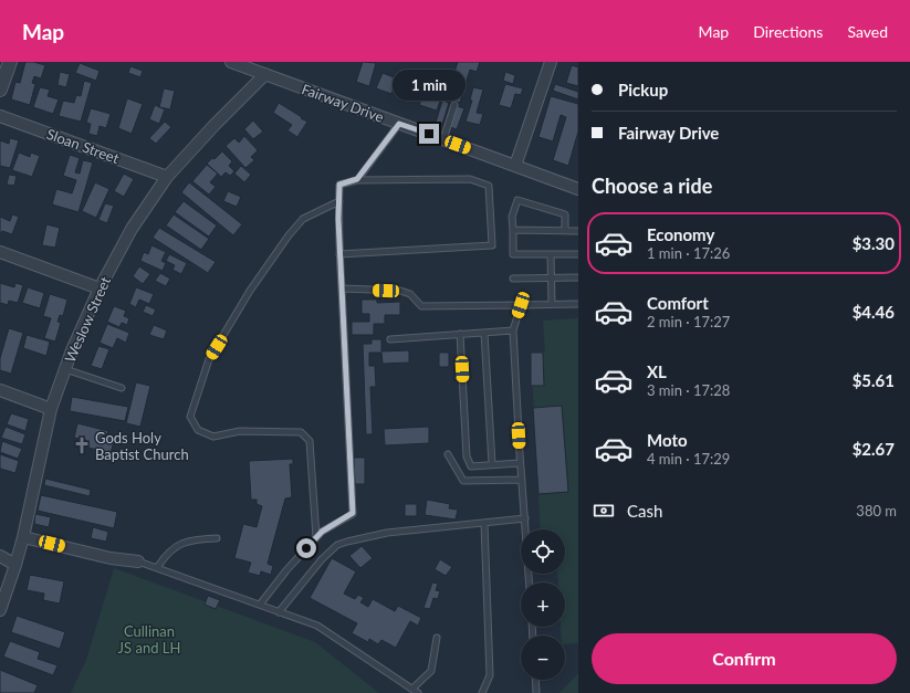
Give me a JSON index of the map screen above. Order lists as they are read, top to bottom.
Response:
{
  "streets": {
    "street": ["Fairway Drive", "Sloan Street", "Weslow Street"]
  },
  "crossings": [
    ["Fairway Drive", "Weslow Street"],
    ["Sloan Street", "Weslow Street"]
  ],
  "parks": ["Cullinan JS and LH"],
  "places": {
    "church": ["Gods Holy Baptist Church"]
  },
  "page": {
    "header": "Map",
    "nav": ["Map", "Directions", "Saved"],
    "banner": ["Pickup", "Fairway Drive"],
    "bubble": "1 min",
    "heading": "Choose a ride",
    "list": [
      {
        "name": "Economy",
        "note": "1 min · 17:26",
        "value": "$3.30"
      },
      {
        "name": "Comfort",
        "note": "2 min · 17:27",
        "value": "$4.46"
      },
      {
        "name": "XL",
        "note": "3 min · 17:28",
        "value": "$5.61"
      },
      {
        "name": "Moto",
        "note": "4 min · 17:29",
        "value": "$2.67"
      }
    ],
    "pay": ["Cash", "380 m"],
    "map_buttons": ["+", "−"],
    "buttons": "Confirm"
  }
}
